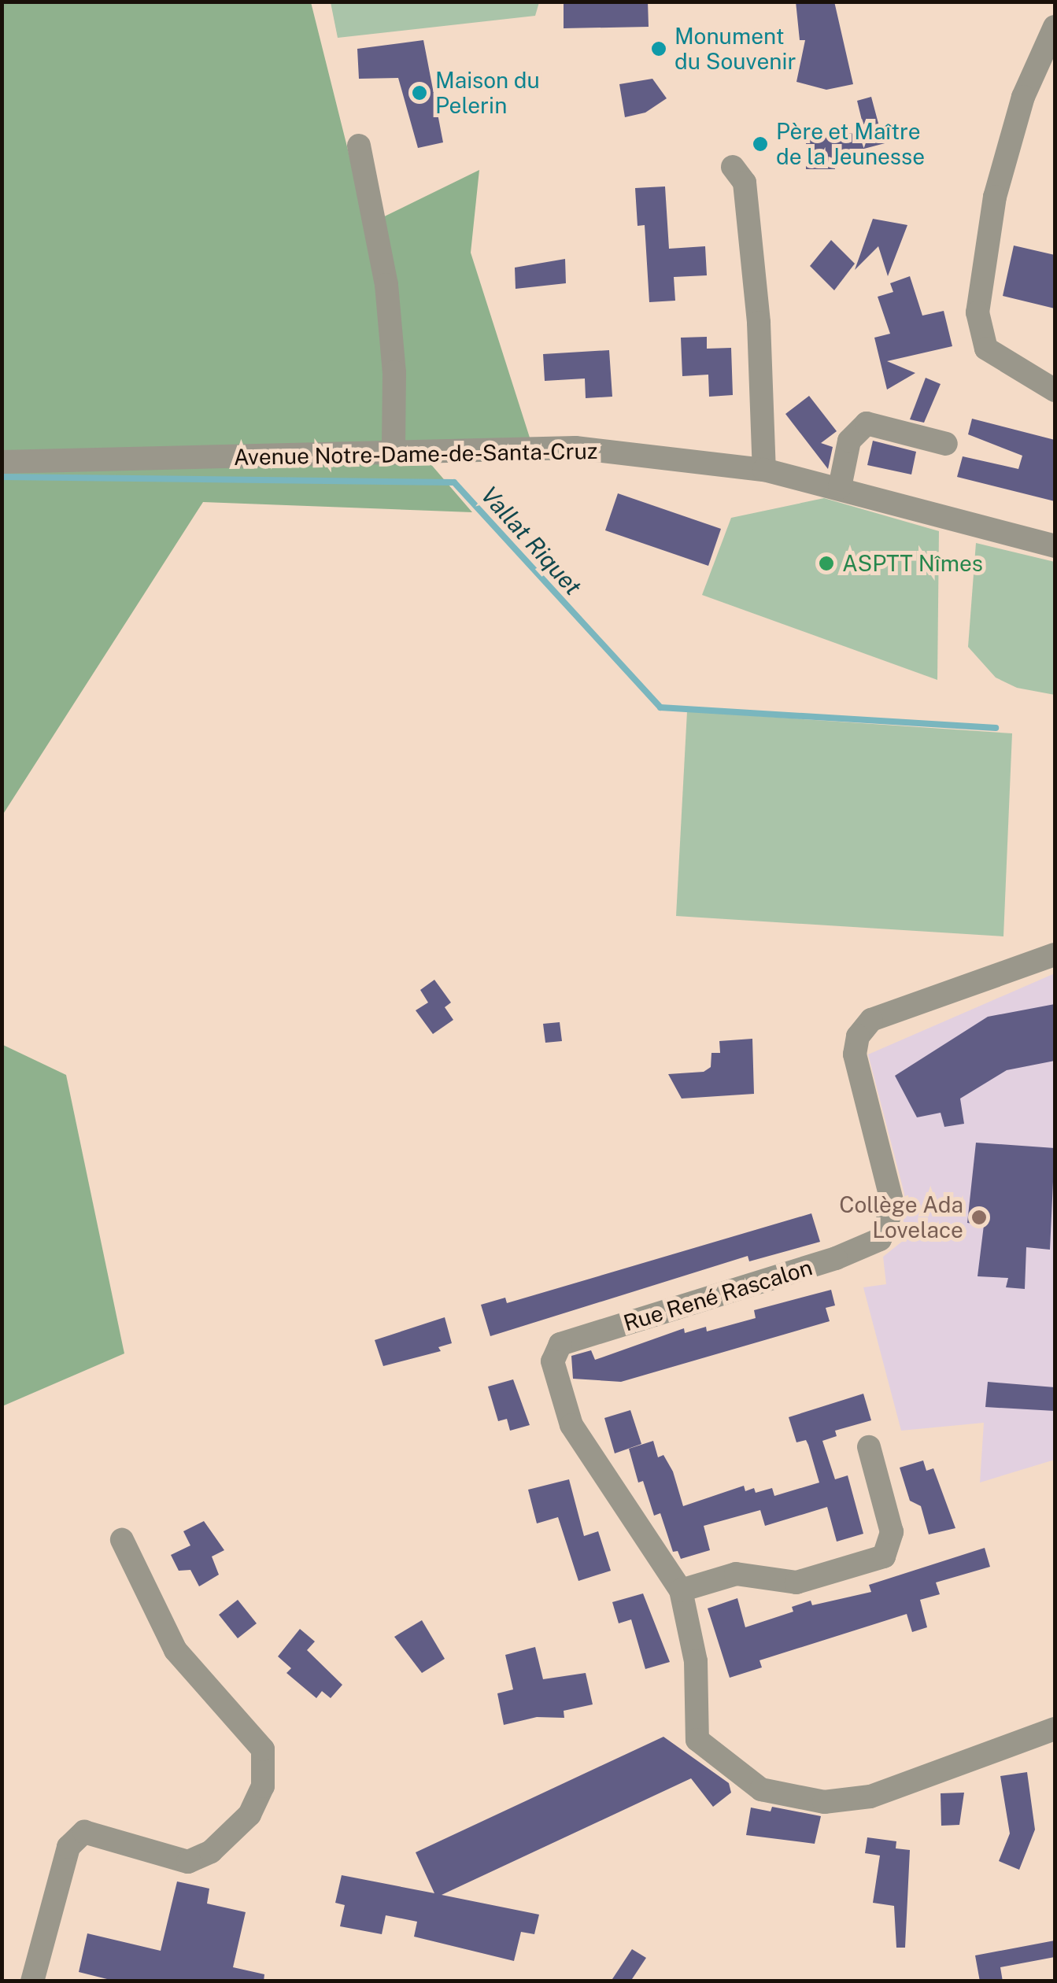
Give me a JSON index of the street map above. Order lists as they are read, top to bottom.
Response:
{
  "streets": {
    "street": ["Avenue Notre-Dame-de-Santa-Cruz", "Rue René Rascalon"]
  },
  "water": ["Vallat Riquet"],
  "places": [
    "Monument du Souvenir",
    "Maison du Pelerin",
    "Père et Maître de la Jeunesse",
    "ASPTT Nîmes",
    "Collège Ada Lovelace"
  ]
}
